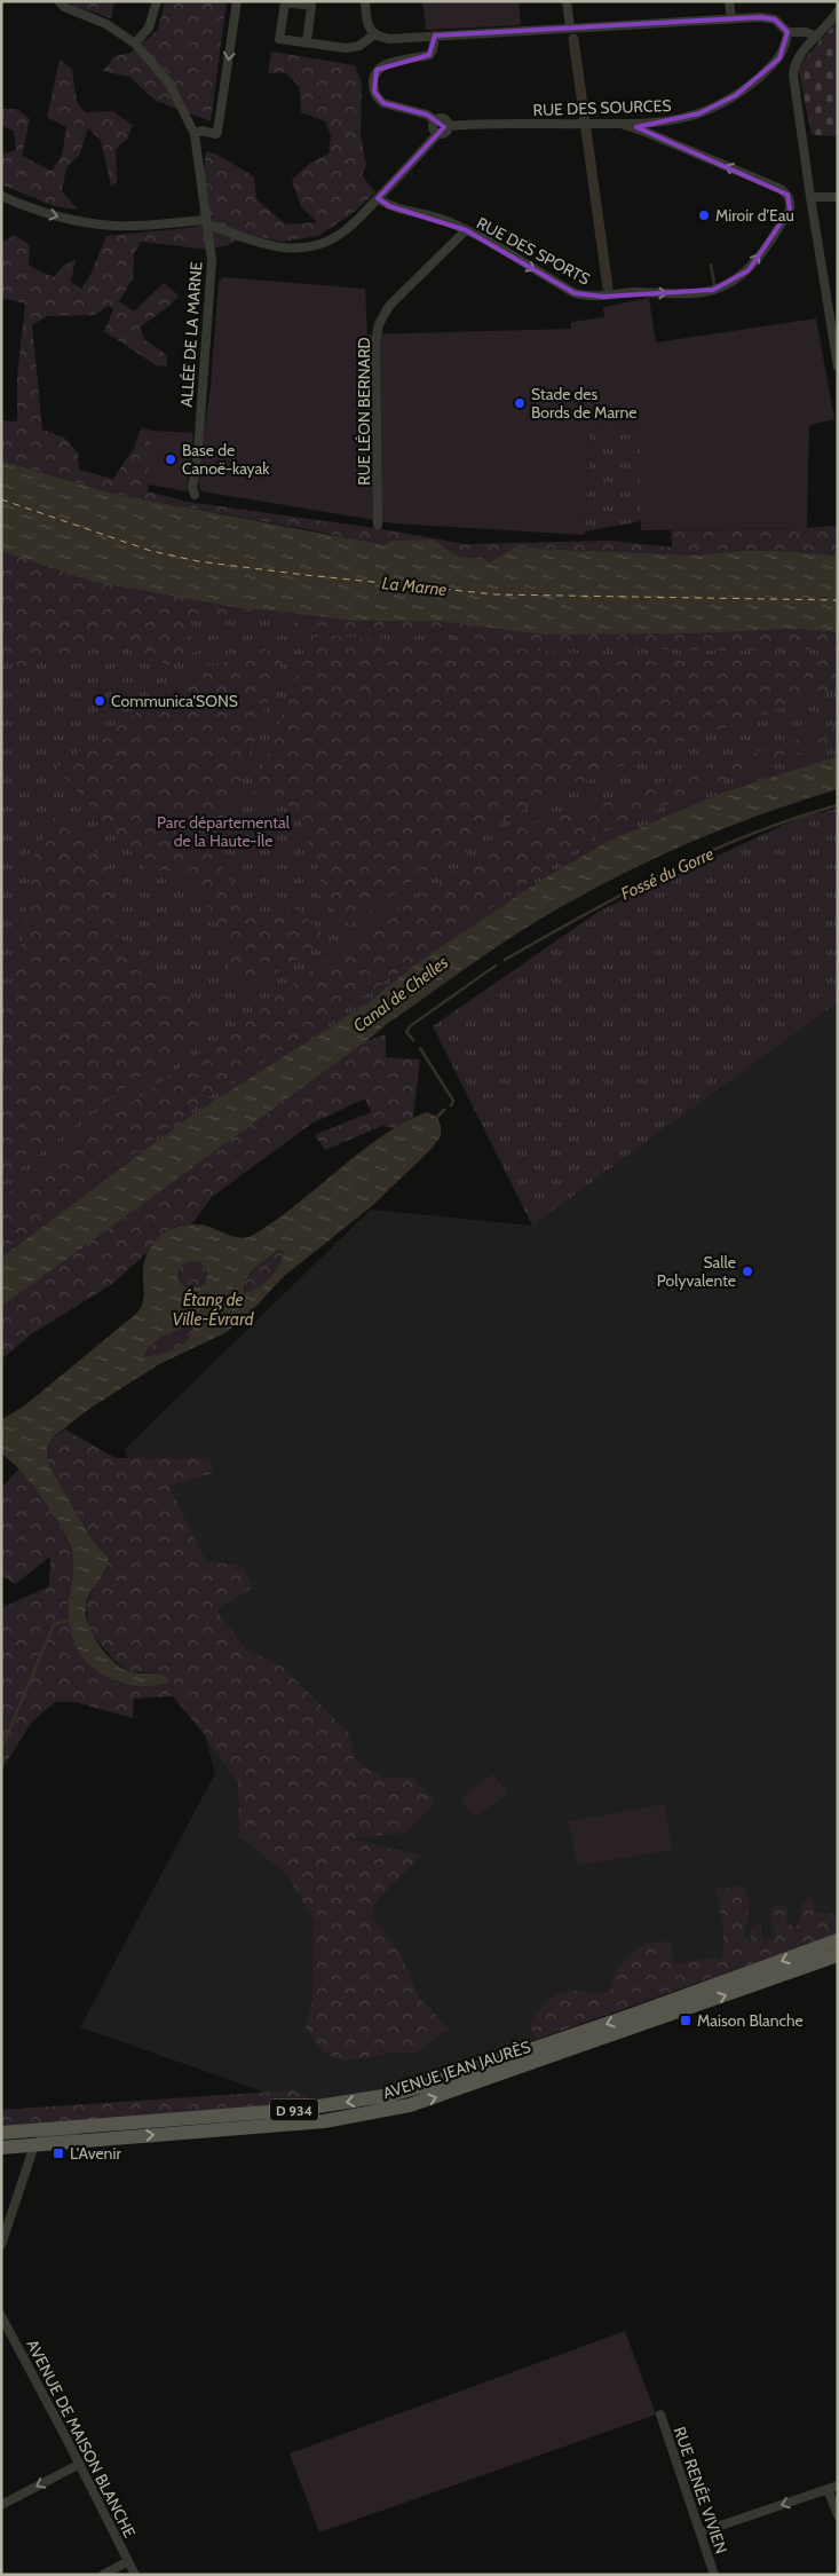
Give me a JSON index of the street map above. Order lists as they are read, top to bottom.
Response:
{
  "streets": {
    "main road": ["AVENUE JEAN JAURÈS", "D 934"],
    "street": [
      "RUE DES SOURCES",
      "RUE DES SPORTS",
      "ALLÉE DE LA MARNE",
      "RUE LÉON BERNARD",
      "AVENUE DE MAISON BLANCHE",
      "RUE RENÉE VIVIEN"
    ]
  },
  "crossings": [
    ["RUE DES SPORTS", "RUE LÉON BERNARD"]
  ],
  "water": [
    "La Marne",
    "Fossé du Gorre",
    "Canal de Chelles",
    "Étang de Ville-Évrard"
  ],
  "parks": ["Parc départemental de la Haute-Île"],
  "places": {
    "other": [
      "Miroir d’Eau",
      "Stade des Bords de Marne",
      "Base de Canoë-kayak",
      "Communica'SONS",
      "Salle Polyvalente"
    ],
    "transit": ["Maison Blanche", "L'Avenir"]
  }
}
